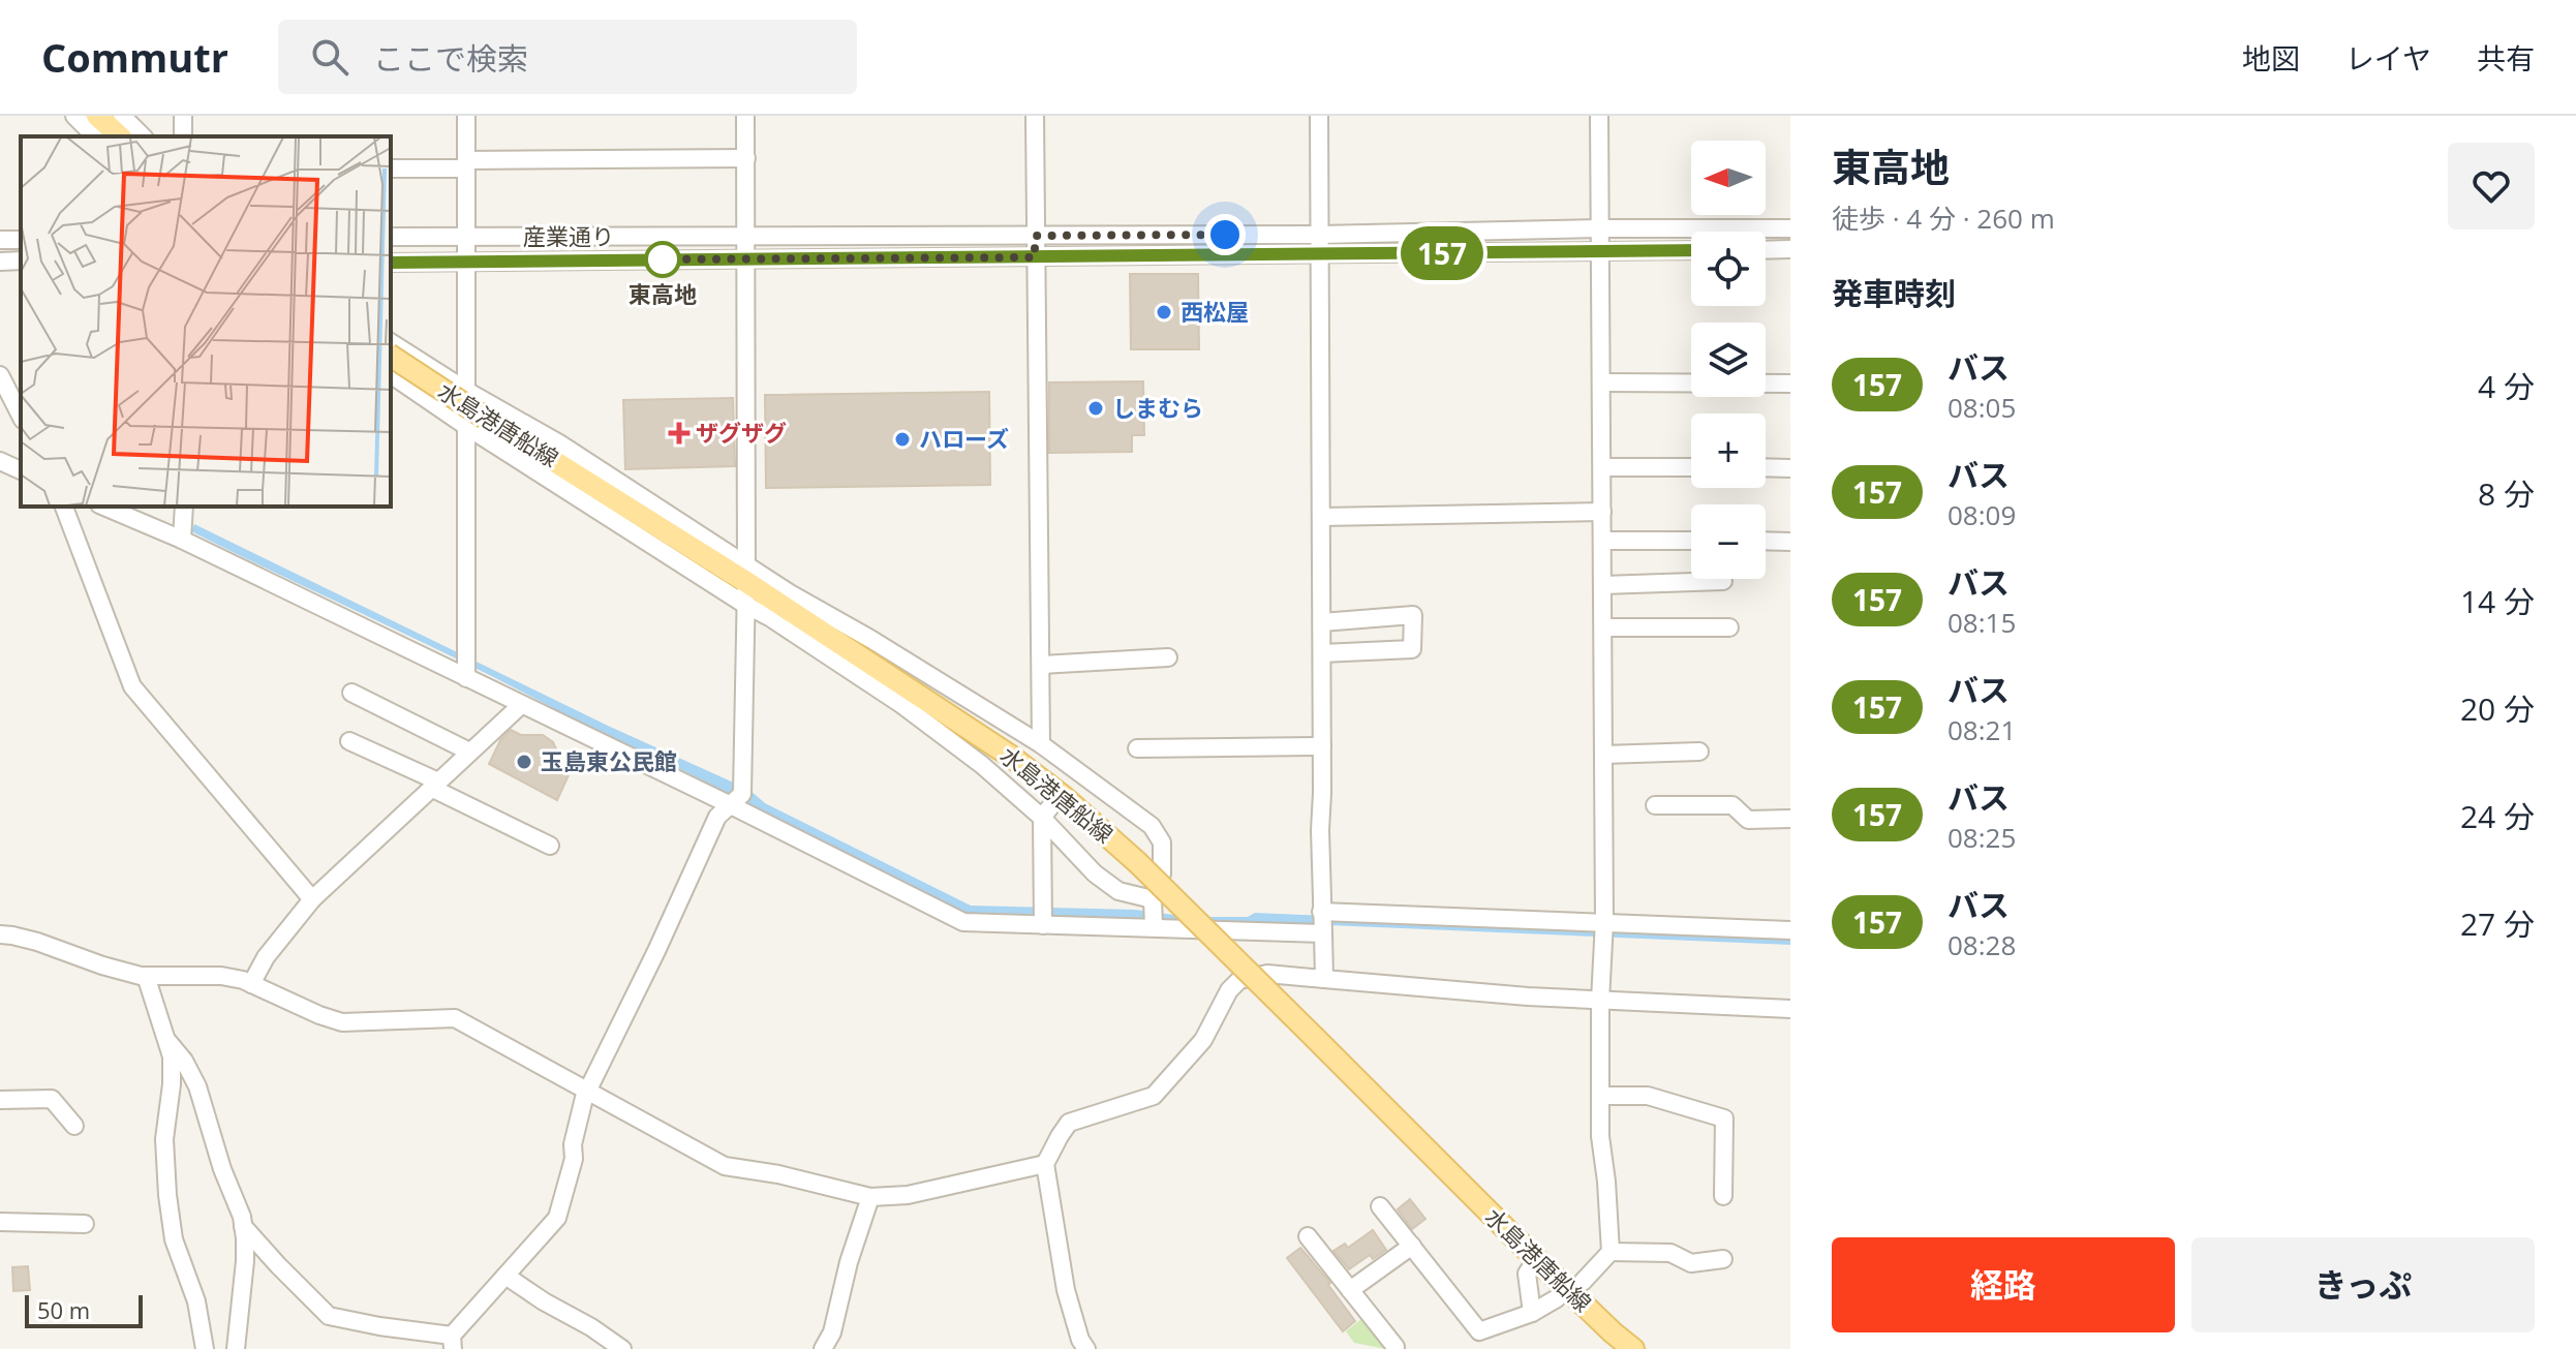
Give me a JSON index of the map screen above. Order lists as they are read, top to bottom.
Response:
{
  "streets": {
    "main road": ["水島港唐船線"],
    "street": ["産業通り"]
  },
  "places": {
    "other": [
      "東高地",
      "西松屋",
      "しまむら",
      "ハローズ",
      "玉島東公民館"
    ],
    "health": ["ザグザグ"]
  },
  "lines": ["bus line 157"],
  "scale_bar": "50 m",
  "north": "left",
  "page": {
    "header": "Commutr",
    "search": "ここで検索",
    "nav": ["地図", "レイヤ", "共有"],
    "on_map": "157",
    "heading": [
      ["東高地", "徒歩 · 4 分 · 260 m"],
      "発車時刻"
    ],
    "map_buttons": ["+", "−"],
    "list": [
      {
        "mark": "157",
        "name": "バス",
        "note": "08:05",
        "value": "4 分"
      },
      {
        "mark": "157",
        "name": "バス",
        "note": "08:09",
        "value": "8 分"
      },
      {
        "mark": "157",
        "name": "バス",
        "note": "08:15",
        "value": "14 分"
      },
      {
        "mark": "157",
        "name": "バス",
        "note": "08:21",
        "value": "20 分"
      },
      {
        "mark": "157",
        "name": "バス",
        "note": "08:25",
        "value": "24 分"
      },
      {
        "mark": "157",
        "name": "バス",
        "note": "08:28",
        "value": "27 分"
      }
    ],
    "buttons": ["経路", "きっぷ"],
    "scale": "50 m"
  }
}
